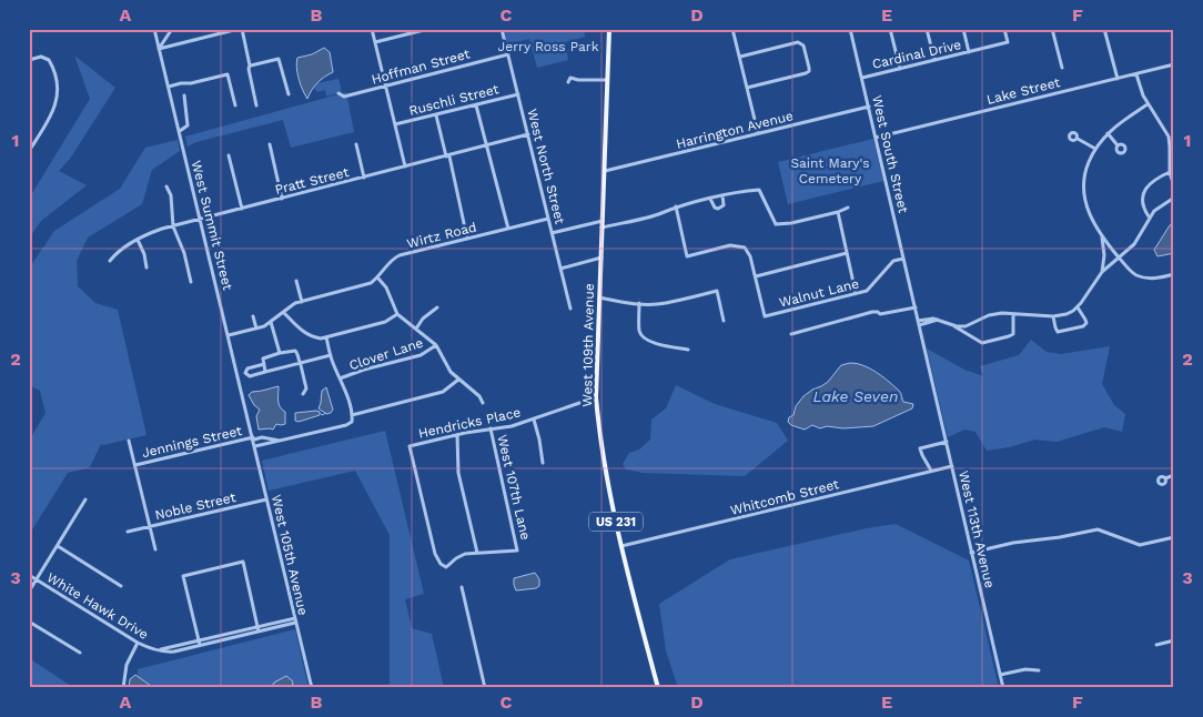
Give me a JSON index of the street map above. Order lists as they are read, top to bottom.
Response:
{
  "streets": {
    "main road": ["West 109th Avenue", "US 231"],
    "street": [
      "Cardinal Drive",
      "Hoffman Street",
      "Lake Street",
      "Ruschli Street",
      "Harrington Avenue",
      "West South Street",
      "West North Street",
      "Pratt Street",
      "West Summit Street",
      "Wirtz Road",
      "Walnut Lane",
      "Clover Lane",
      "Hendricks Place",
      "Jennings Street",
      "West 107th Lane",
      "Whitcomb Street",
      "Noble Street",
      "West 113th Avenue",
      "West 105th Avenue",
      "White Hawk Drive"
    ]
  },
  "crossings": [
    ["Cardinal Drive", "West South Street"],
    ["Hoffman Street", "West North Street"],
    ["Lake Street", "West South Street"],
    ["Ruschli Street", "West North Street"],
    ["Harrington Avenue", "West South Street"],
    ["Harrington Avenue", "West 109th Avenue"],
    ["West South Street", "Walnut Lane"],
    ["West South Street", "West 113th Avenue"],
    ["West North Street", "Pratt Street"],
    ["West North Street", "Wirtz Road"],
    ["Pratt Street", "West Summit Street"],
    ["West Summit Street", "Wirtz Road"],
    ["West Summit Street", "West 105th Avenue"],
    ["West 109th Avenue", "Hendricks Place"],
    ["West 109th Avenue", "Whitcomb Street"],
    ["Hendricks Place", "West 107th Lane"],
    ["Jennings Street", "West 105th Avenue"],
    ["Whitcomb Street", "West 113th Avenue"],
    ["Noble Street", "West 105th Avenue"],
    ["West 105th Avenue", "White Hawk Drive"]
  ],
  "water": ["Lake Seven"],
  "parks": ["Jerry Ross Park", "Saint Mary's Cemetery"],
  "grid": {
    "columns": [
      "A",
      "B",
      "C",
      "D",
      "E",
      "F"
    ],
    "rows": ["1", "2", "3"]
  }
}
